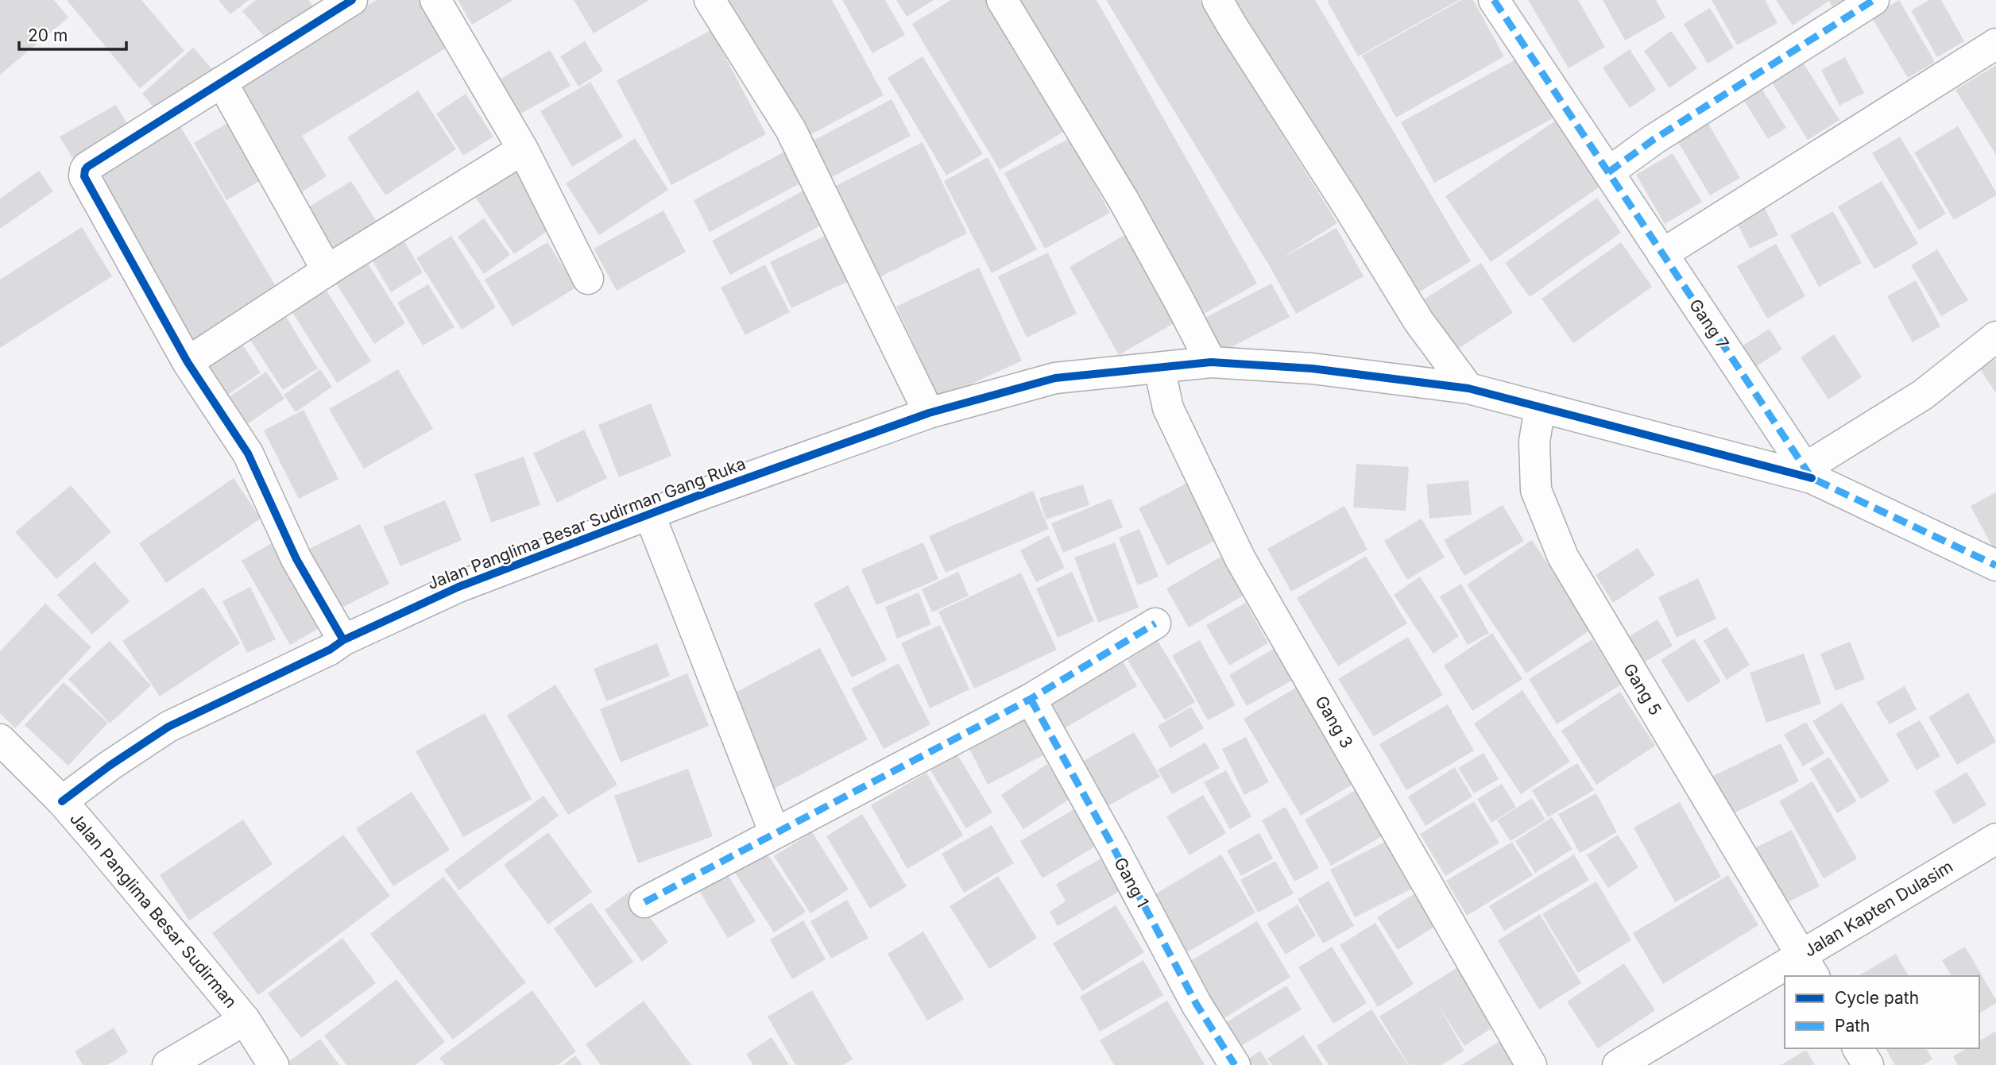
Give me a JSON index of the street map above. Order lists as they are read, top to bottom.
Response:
{
  "streets": {
    "street": [
      "Gang 7",
      "Jalan Panglima Besar Sudirman Gang Ruka",
      "Gang 5",
      "Gang 3",
      "Gang 1",
      "Jalan Kapten Dulasim",
      "Jalan Panglima Besar Sudirman"
    ]
  },
  "crossings": [
    ["Gang 7", "Jalan Panglima Besar Sudirman Gang Ruka"],
    ["Jalan Panglima Besar Sudirman Gang Ruka", "Gang 5"],
    ["Jalan Panglima Besar Sudirman Gang Ruka", "Gang 3"],
    ["Jalan Panglima Besar Sudirman Gang Ruka", "Jalan Panglima Besar Sudirman"],
    ["Gang 5", "Jalan Kapten Dulasim"]
  ],
  "legend": ["Cycle path", "Path"],
  "scale_bar": "20 m"
}
